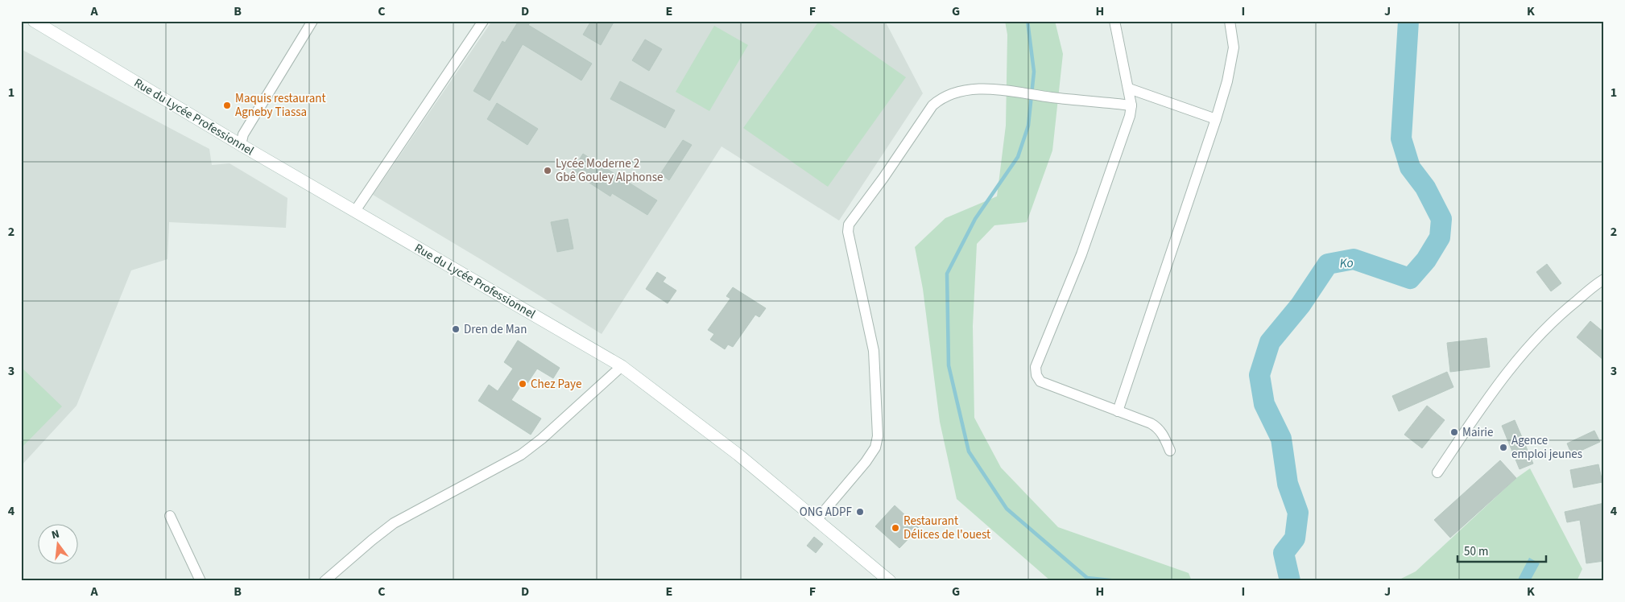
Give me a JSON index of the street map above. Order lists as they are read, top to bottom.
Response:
{
  "streets": {
    "main road": ["Rue du Lycée Professionnel"]
  },
  "water": ["Ko"],
  "places": [
    "Maquis restaurant Agneby Tiassa",
    "Lycée Moderne 2 Gbê Gouley Alphonse",
    "Dren de Man",
    "Chez Paye",
    "Mairie",
    "Agence emploi jeunes",
    "ONG ADPF",
    "Restaurant Délices de l'ouest"
  ],
  "scale_bar": "50 m",
  "north": "top",
  "grid": {
    "columns": [
      "A",
      "B",
      "C",
      "D",
      "E",
      "F",
      "G",
      "H",
      "I",
      "J",
      "K"
    ],
    "rows": [
      "1",
      "2",
      "3",
      "4"
    ]
  }
}
